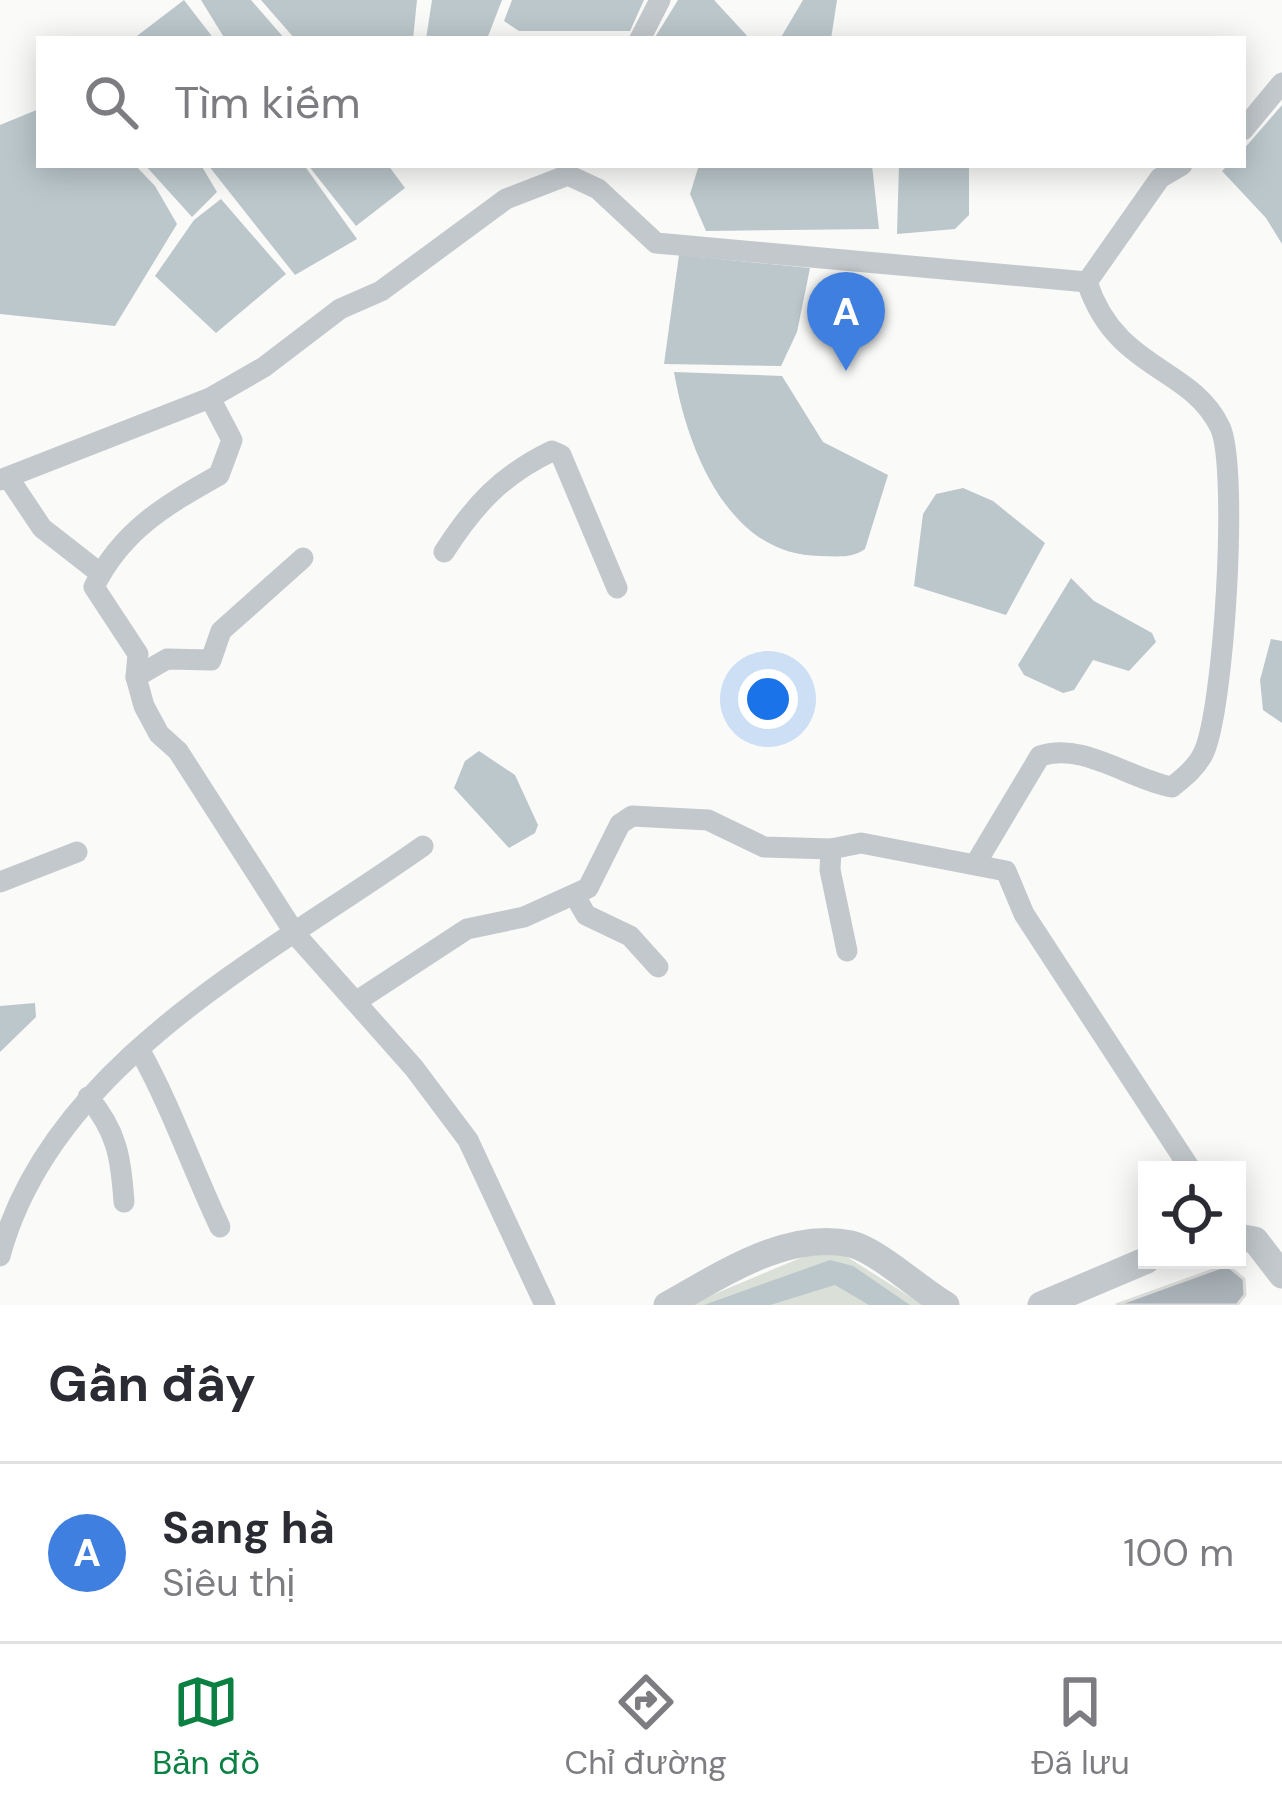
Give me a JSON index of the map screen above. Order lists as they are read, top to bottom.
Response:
{
  "page": {
    "search": "Tìm kiếm",
    "pins": "A",
    "heading": "Gần đây",
    "list": [
      {
        "mark": "A",
        "name": "Sang hà",
        "note": "Siêu thị",
        "value": "100 m"
      }
    ],
    "nav": ["Bản đồ", "Chỉ đường", "Đã lưu"]
  }
}
